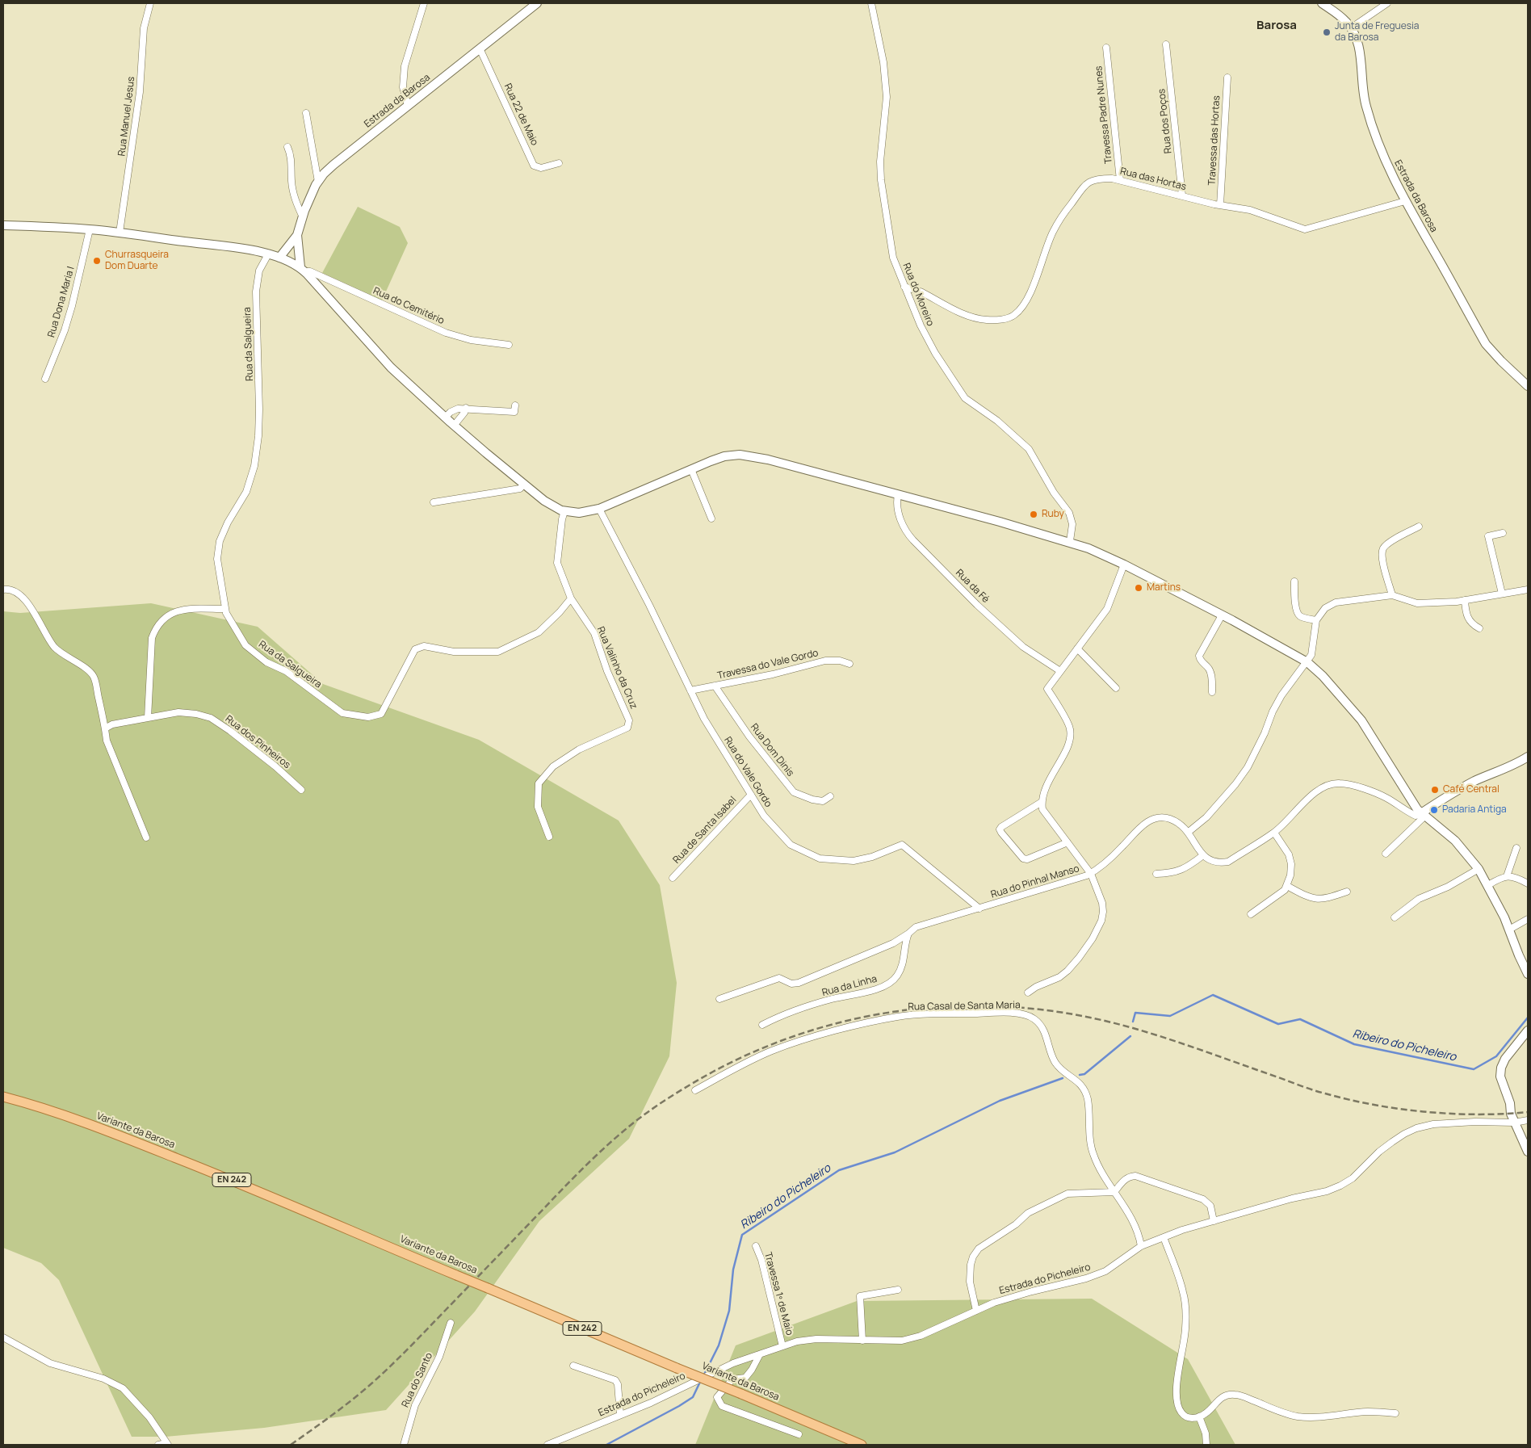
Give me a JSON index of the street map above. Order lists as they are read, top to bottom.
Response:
{
  "streets": {
    "main road": ["Estrada da Barosa", "Variante da Barosa", "EN 242"],
    "street": [
      "Rua 22 de Maio",
      "Travessa Padre Nunes",
      "Rua Manuel Jesus",
      "Rua dos Poços",
      "Travessa das Hortas",
      "Rua das Hortas",
      "Rua do Moreiro",
      "Rua Dona Maria I",
      "Rua do Cemitério",
      "Rua da Salgueira",
      "Rua da Fé",
      "Travessa do Vale Gordo",
      "Rua Valinho da Cruz",
      "Rua dos Pinheiros",
      "Rua Dom Dinis",
      "Rua do Vale Gordo",
      "Rua de Santa Isabel",
      "Rua do Pinhal Manso",
      "Rua da Linha",
      "Rua Casal de Santa Maria",
      "Estrada do Picheleiro",
      "Travessa 1º de Maio",
      "Rua do Santo"
    ]
  },
  "crossings": [
    ["Estrada da Barosa", "Rua 22 de Maio"],
    ["Estrada da Barosa", "Rua das Hortas"],
    ["Estrada da Barosa", "Rua do Cemitério"],
    ["Travessa Padre Nunes", "Rua das Hortas"],
    ["Rua dos Poços", "Rua das Hortas"],
    ["Travessa das Hortas", "Rua das Hortas"],
    ["Rua das Hortas", "Rua do Moreiro"],
    ["Rua da Salgueira", "Rua Valinho da Cruz"],
    ["Travessa do Vale Gordo", "Rua Dom Dinis"],
    ["Travessa do Vale Gordo", "Rua do Vale Gordo"],
    ["Rua do Vale Gordo", "Rua de Santa Isabel"],
    ["Rua do Vale Gordo", "Rua do Pinhal Manso"],
    ["Rua do Pinhal Manso", "Rua da Linha"],
    ["Rua Casal de Santa Maria", "Estrada do Picheleiro"],
    ["Estrada do Picheleiro", "Travessa 1º de Maio"]
  ],
  "districts": ["Barosa"],
  "water": ["Ribeiro do Picheleiro"],
  "places": [
    "Junta de Freguesia da Barosa",
    "Churrasqueira Dom Duarte",
    "Ruby",
    "Martins",
    "Café Central",
    "Padaria Antiga"
  ]
}
